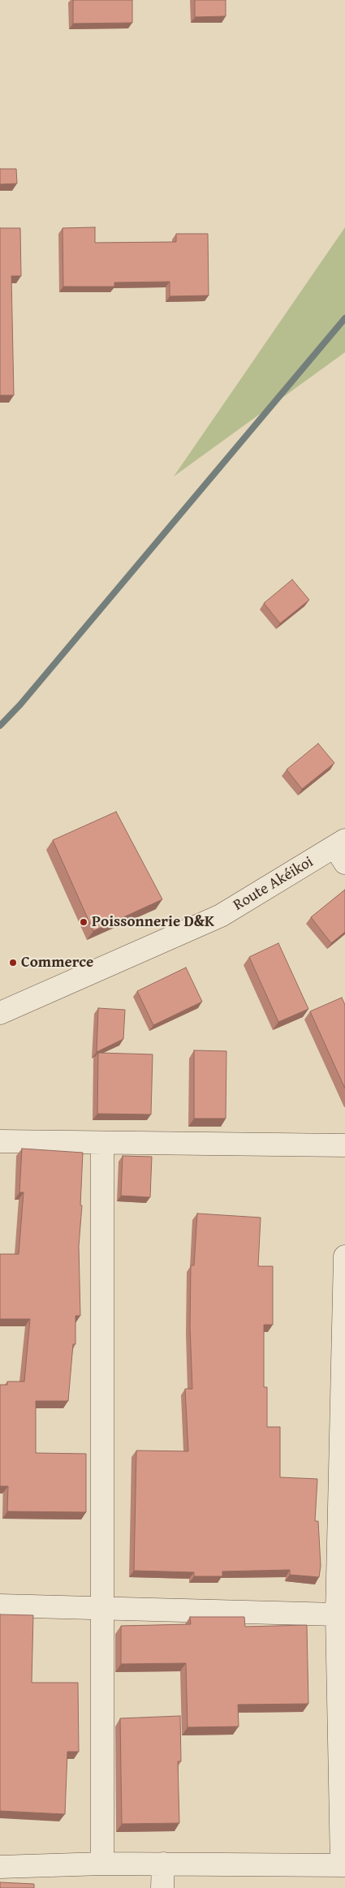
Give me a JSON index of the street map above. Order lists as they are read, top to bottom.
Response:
{
  "streets": {
    "street": ["Route Akéikoi"]
  },
  "places": ["Poissonnerie D&K", "Commerce"]
}
